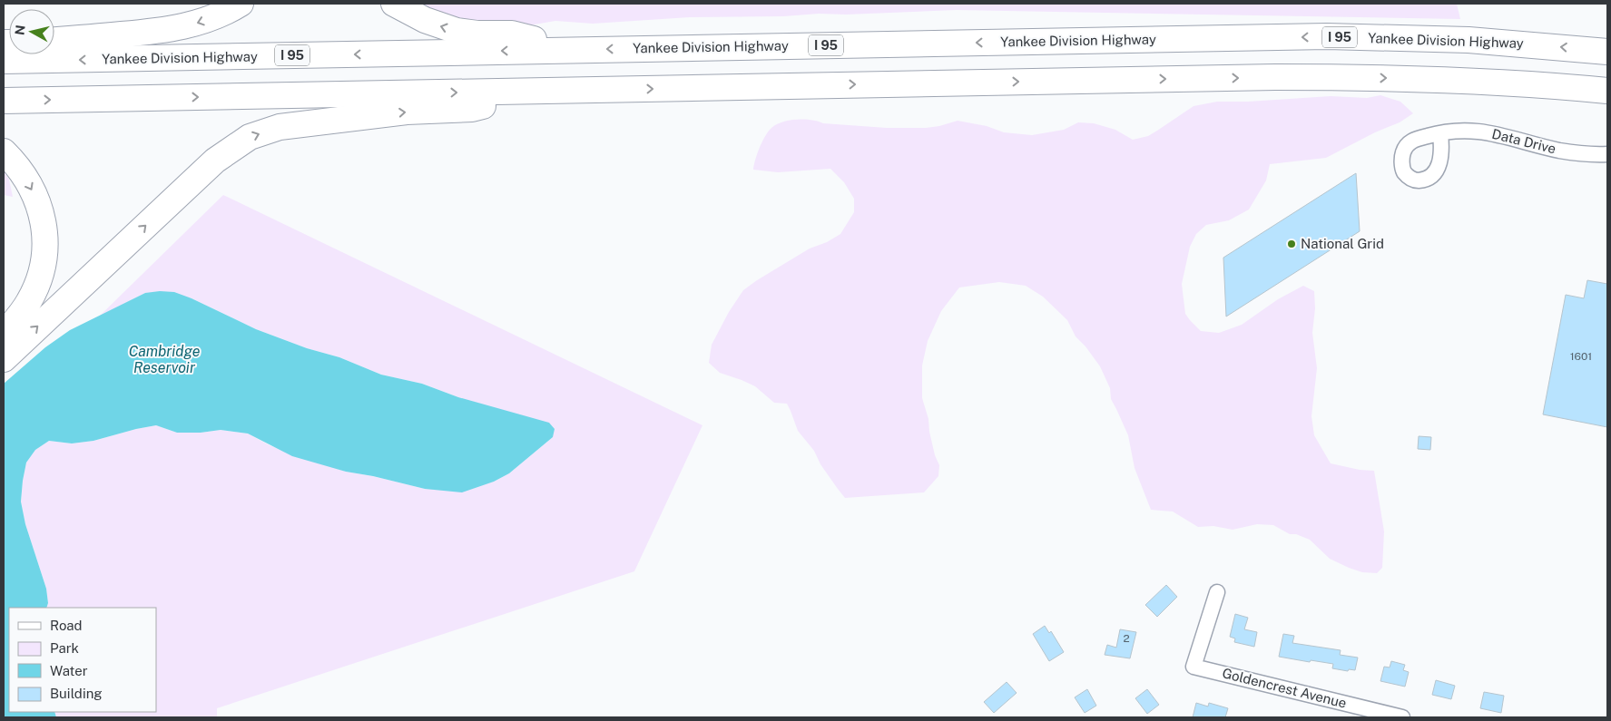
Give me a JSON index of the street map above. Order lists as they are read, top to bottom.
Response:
{
  "streets": {
    "highway": ["I 95", "Yankee Division Highway"],
    "street": ["Data Drive", "Goldencrest Avenue"]
  },
  "water": ["Cambridge Reservoir"],
  "places": ["National Grid"],
  "house_numbers": ["1601", "2"],
  "legend": [
    "Road",
    "Park",
    "Water",
    "Building"
  ],
  "north": "left"
}
